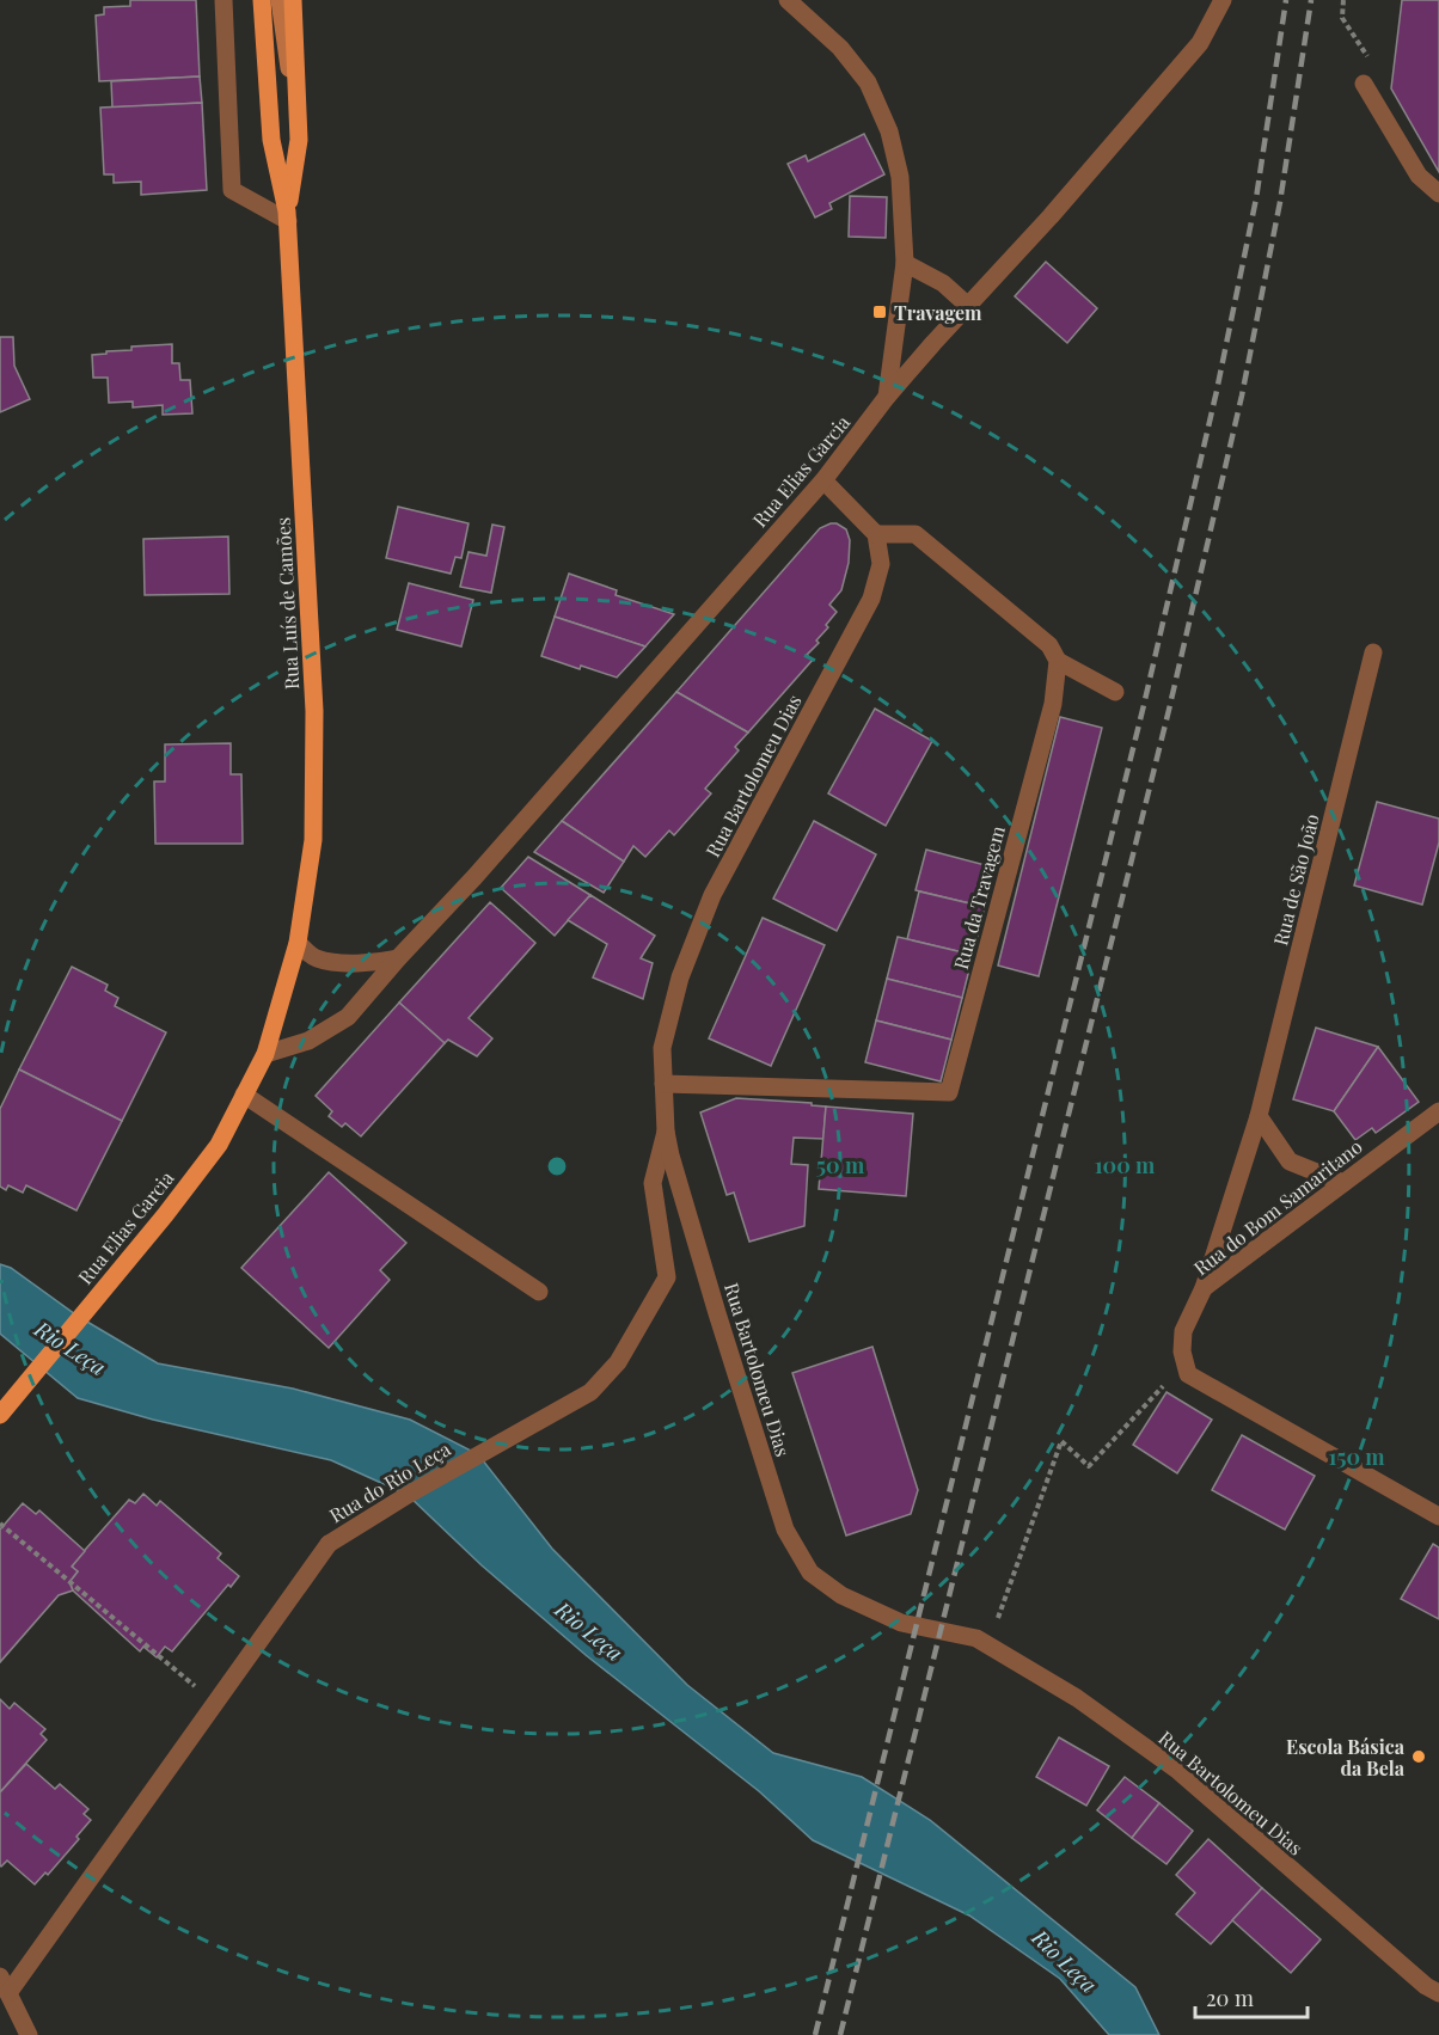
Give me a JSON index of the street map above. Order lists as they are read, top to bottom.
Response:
{
  "streets": {
    "main road": ["Rua Elias Garcia", "Rua Luís de Camões"],
    "street": [
      "Rua Bartolomeu Dias",
      "Rua de São João",
      "Rua da Travagem",
      "Rua do Bom Samaritano",
      "Rua do Rio Leça"
    ]
  },
  "crossings": [
    ["Rua Elias Garcia", "Rua Luís de Camões"],
    ["Rua Bartolomeu Dias", "Rua da Travagem"],
    ["Rua Bartolomeu Dias", "Rua do Rio Leça"],
    ["Rua de São João", "Rua do Bom Samaritano"]
  ],
  "water": ["Rio Leça"],
  "places": {
    "transit": ["Travagem"],
    "other": ["Escola Básica da Bela"]
  },
  "scale_bar": "20 m",
  "rings": ["50 m", "100 m", "150 m"]
}
